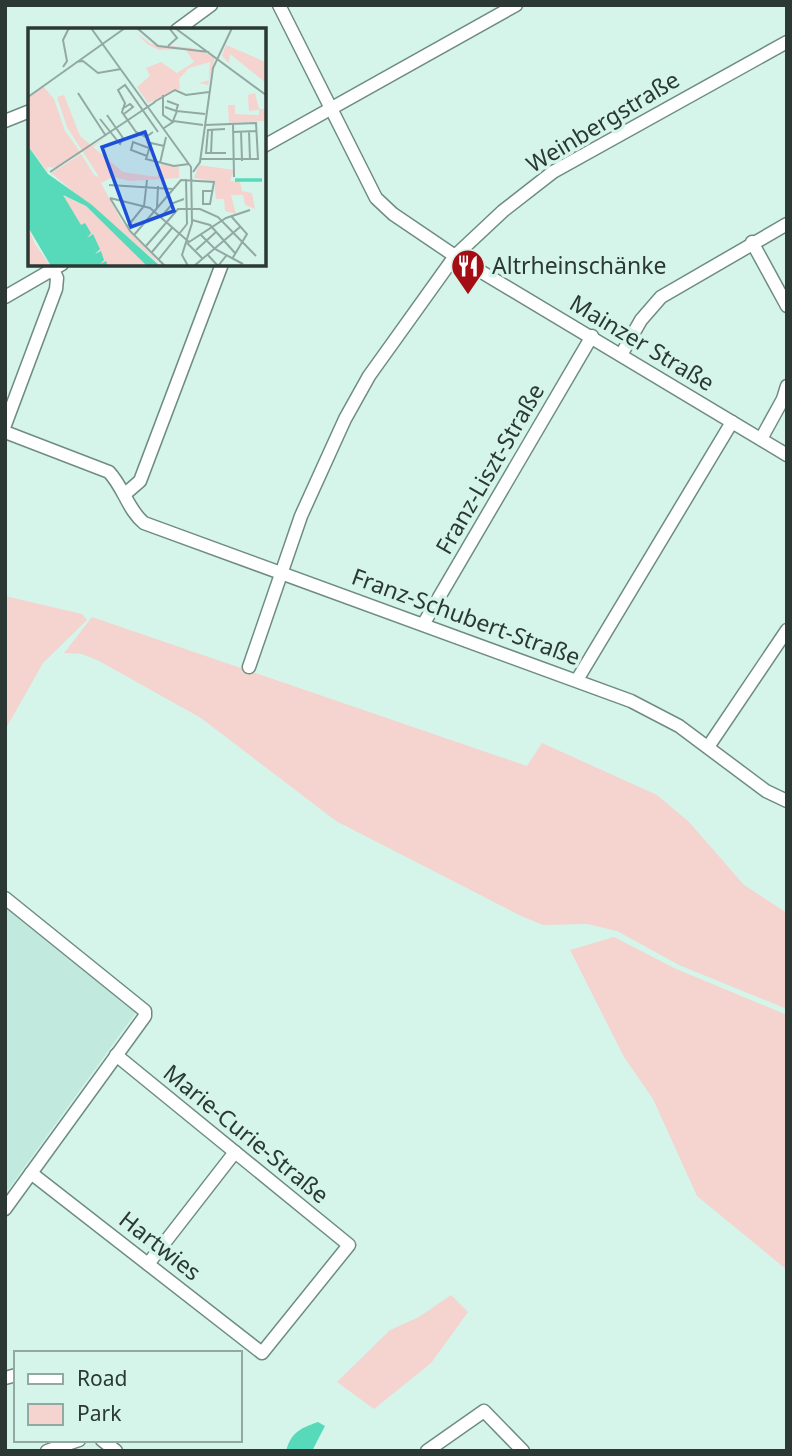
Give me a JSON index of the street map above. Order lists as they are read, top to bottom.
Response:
{
  "streets": {
    "street": [
      "Weinbergstraße",
      "Mainzer Straße",
      "Franz-Liszt-Straße",
      "Franz-Schubert-Straße",
      "Marie-Curie-Straße",
      "Hartwies"
    ]
  },
  "crossings": [
    ["Weinbergstraße", "Mainzer Straße"],
    ["Weinbergstraße", "Franz-Schubert-Straße"],
    ["Mainzer Straße", "Franz-Liszt-Straße"],
    ["Franz-Liszt-Straße", "Franz-Schubert-Straße"],
    ["Marie-Curie-Straße", "Hartwies"]
  ],
  "places": {
    "restaurant": ["Altrheinschänke"]
  },
  "legend": ["Road", "Park"]
}
